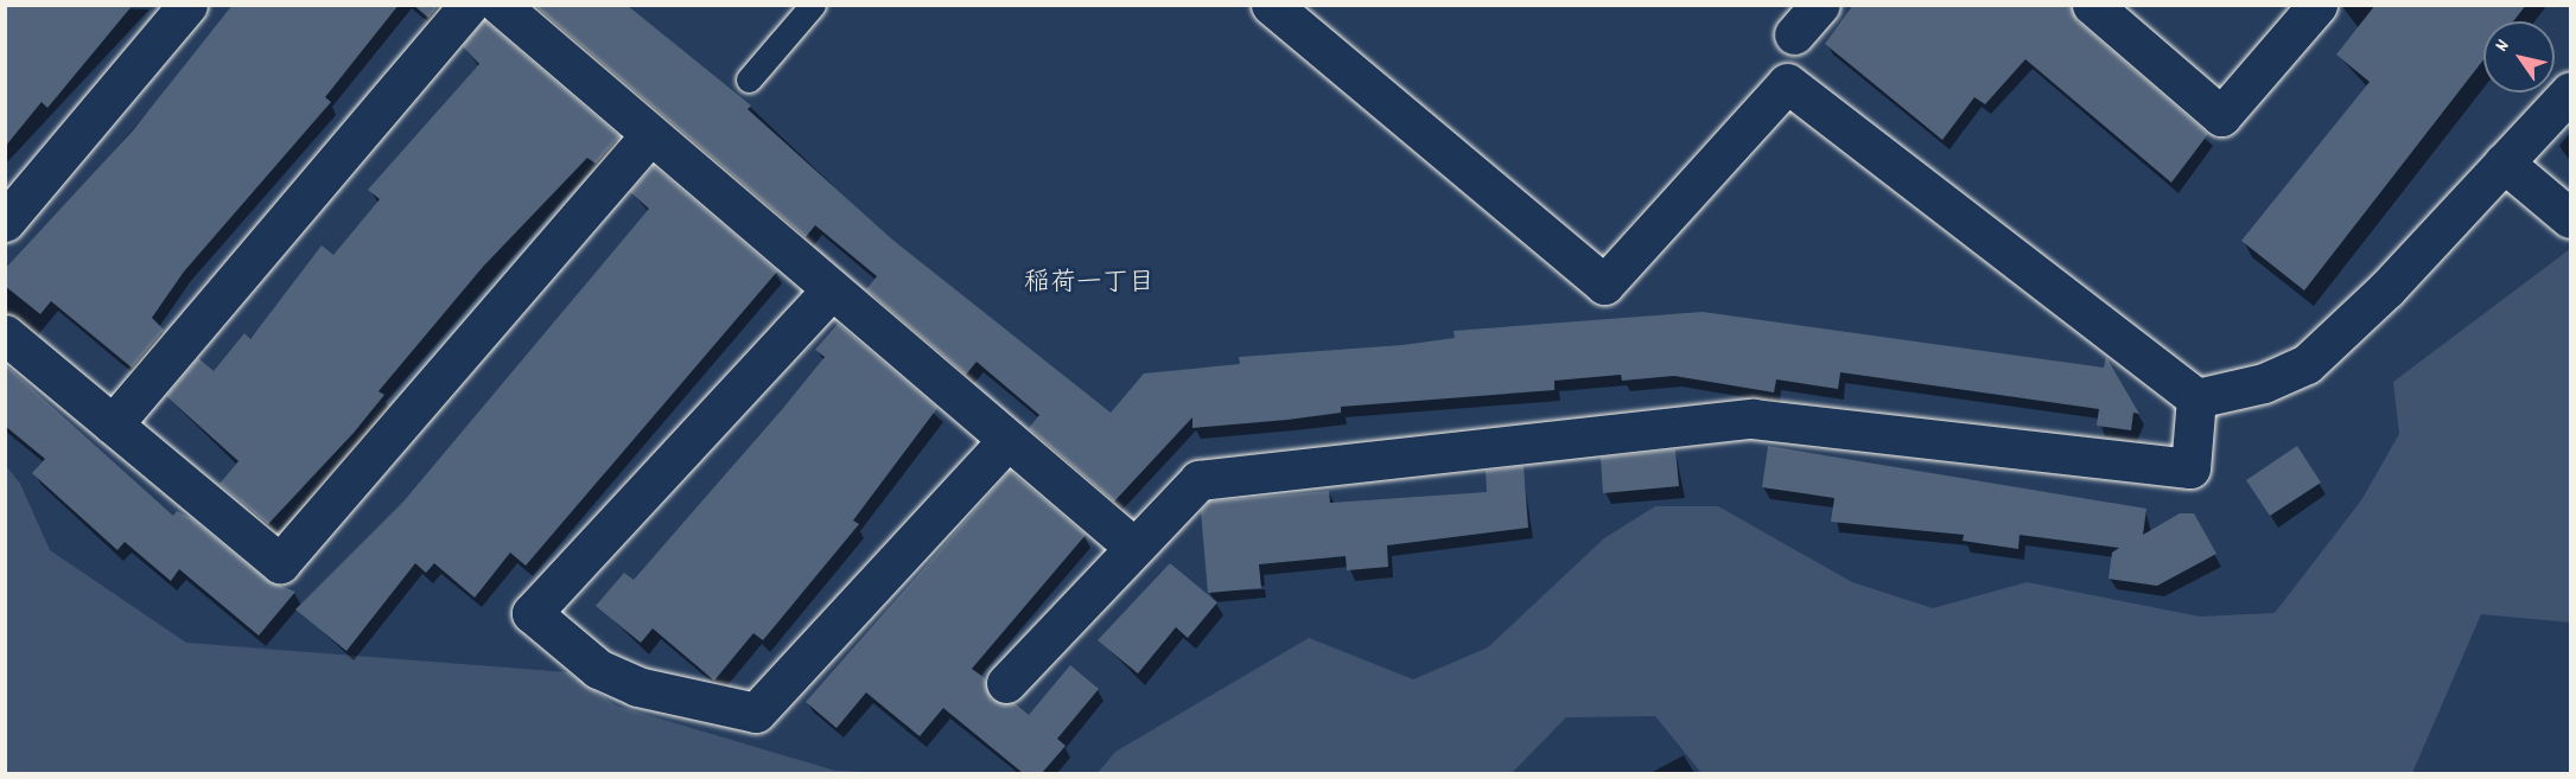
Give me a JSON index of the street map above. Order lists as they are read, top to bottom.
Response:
{
  "districts": ["稲荷一丁目"],
  "north": "top left"
}
